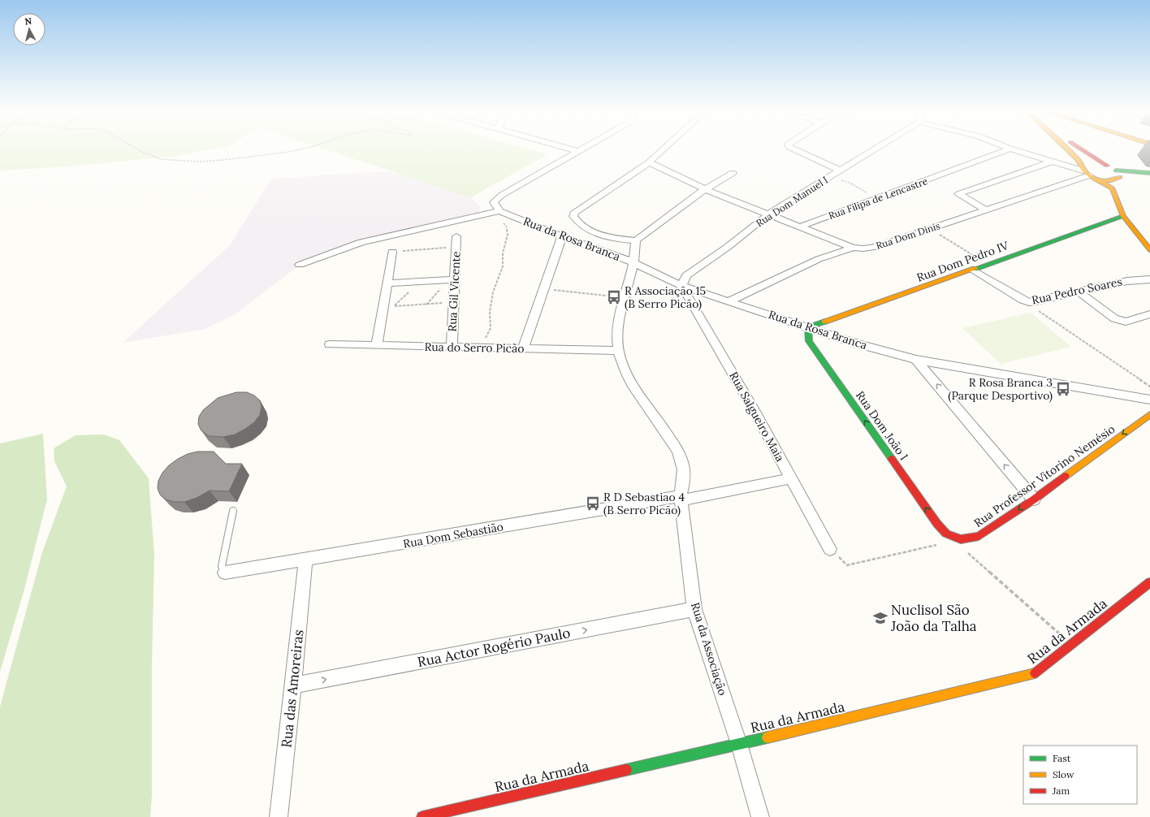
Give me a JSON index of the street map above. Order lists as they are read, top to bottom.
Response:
{
  "streets": {
    "street": [
      "Rua Filipa de Lencastre",
      "Rua Dom Manuel I",
      "Rua Dom Dinis",
      "Rua da Rosa Branca",
      "Rua Dom Pedro IV",
      "Rua Pedro Soares",
      "Rua Gil Vicente",
      "Rua do Serro Picão",
      "Rua Salgueiro Maia",
      "Rua Dom João I",
      "Rua Professor Vitorino Nemésio",
      "Rua Dom Sebastião",
      "Rua da Armada",
      "Rua Actor Rogério Paulo",
      "Rua da Associação",
      "Rua das Amoreiras"
    ]
  },
  "crossings": [
    ["Rua Dom Manuel I", "Rua da Rosa Branca"],
    ["Rua Dom Manuel I", "Rua Salgueiro Maia"],
    ["Rua Dom Dinis", "Rua da Rosa Branca"],
    ["Rua da Rosa Branca", "Rua Dom Pedro IV"],
    ["Rua da Rosa Branca", "Rua Salgueiro Maia"],
    ["Rua da Rosa Branca", "Rua Dom João I"],
    ["Rua da Rosa Branca", "Rua da Associação"],
    ["Rua Dom Pedro IV", "Rua Pedro Soares"],
    ["Rua Dom Pedro IV", "Rua Dom João I"],
    ["Rua Gil Vicente", "Rua do Serro Picão"],
    ["Rua do Serro Picão", "Rua da Associação"],
    ["Rua Salgueiro Maia", "Rua Dom Sebastião"],
    ["Rua Dom João I", "Rua Professor Vitorino Nemésio"],
    ["Rua Dom Sebastião", "Rua da Associação"],
    ["Rua Dom Sebastião", "Rua das Amoreiras"],
    ["Rua da Armada", "Rua da Associação"],
    ["Rua Actor Rogério Paulo", "Rua da Associação"],
    ["Rua Actor Rogério Paulo", "Rua das Amoreiras"]
  ],
  "one_way": ["Rua Dom João I", "Rua Professor Vitorino Nemésio", "Rua Actor Rogério Paulo"],
  "places": {
    "bus stop": ["R Associação 15 (B Serro Picão)", "R Rosa Branca 3 (Parque Desportivo)", "R D Sebastiao 4 (B Serro Picão)"],
    "school or university": ["Nuclisol São João da Talha"]
  },
  "legend": ["Fast", "Slow", "Jam"],
  "north": "top"
}
